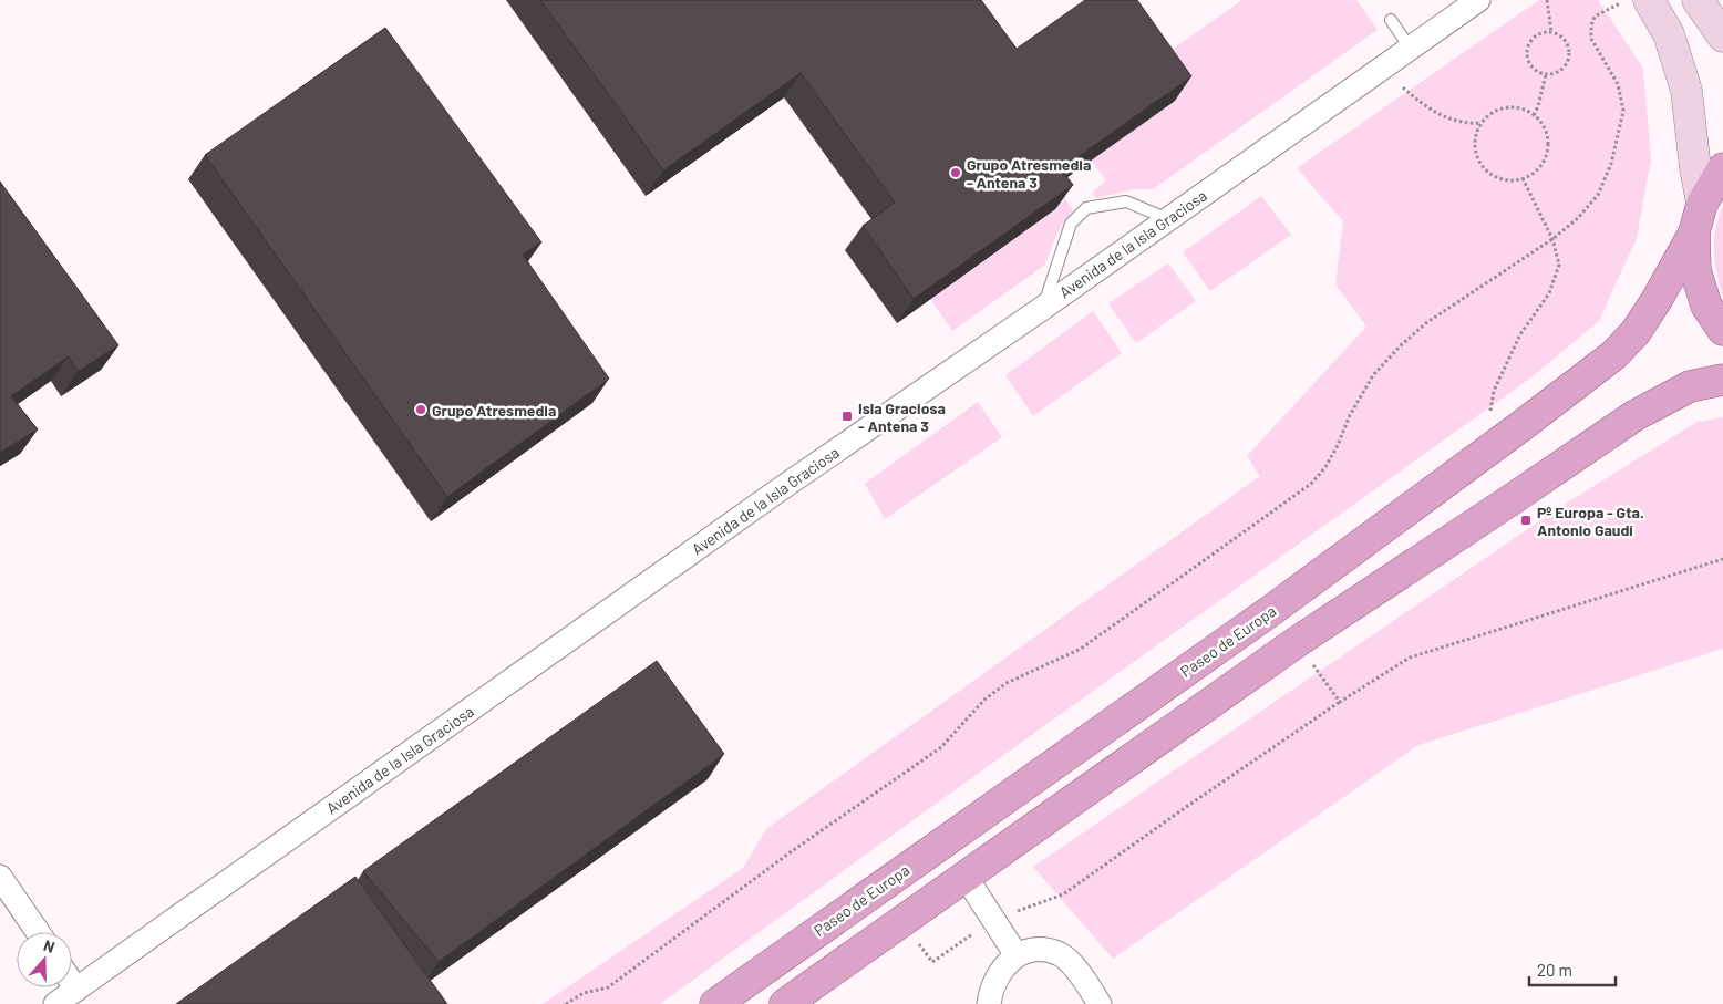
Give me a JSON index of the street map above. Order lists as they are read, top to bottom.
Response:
{
  "streets": {
    "main road": ["Paseo de Europa"],
    "street": ["Avenida de la Isla Graciosa"]
  },
  "places": {
    "other": ["Grupo Atresmedia - Antena 3", "Grupo Atresmedia"],
    "transit": ["Isla Graciosa - Antena 3", "Pº Europa - Gta. Antonio Gaudí"]
  },
  "scale_bar": "20 m",
  "north": "top"
}
